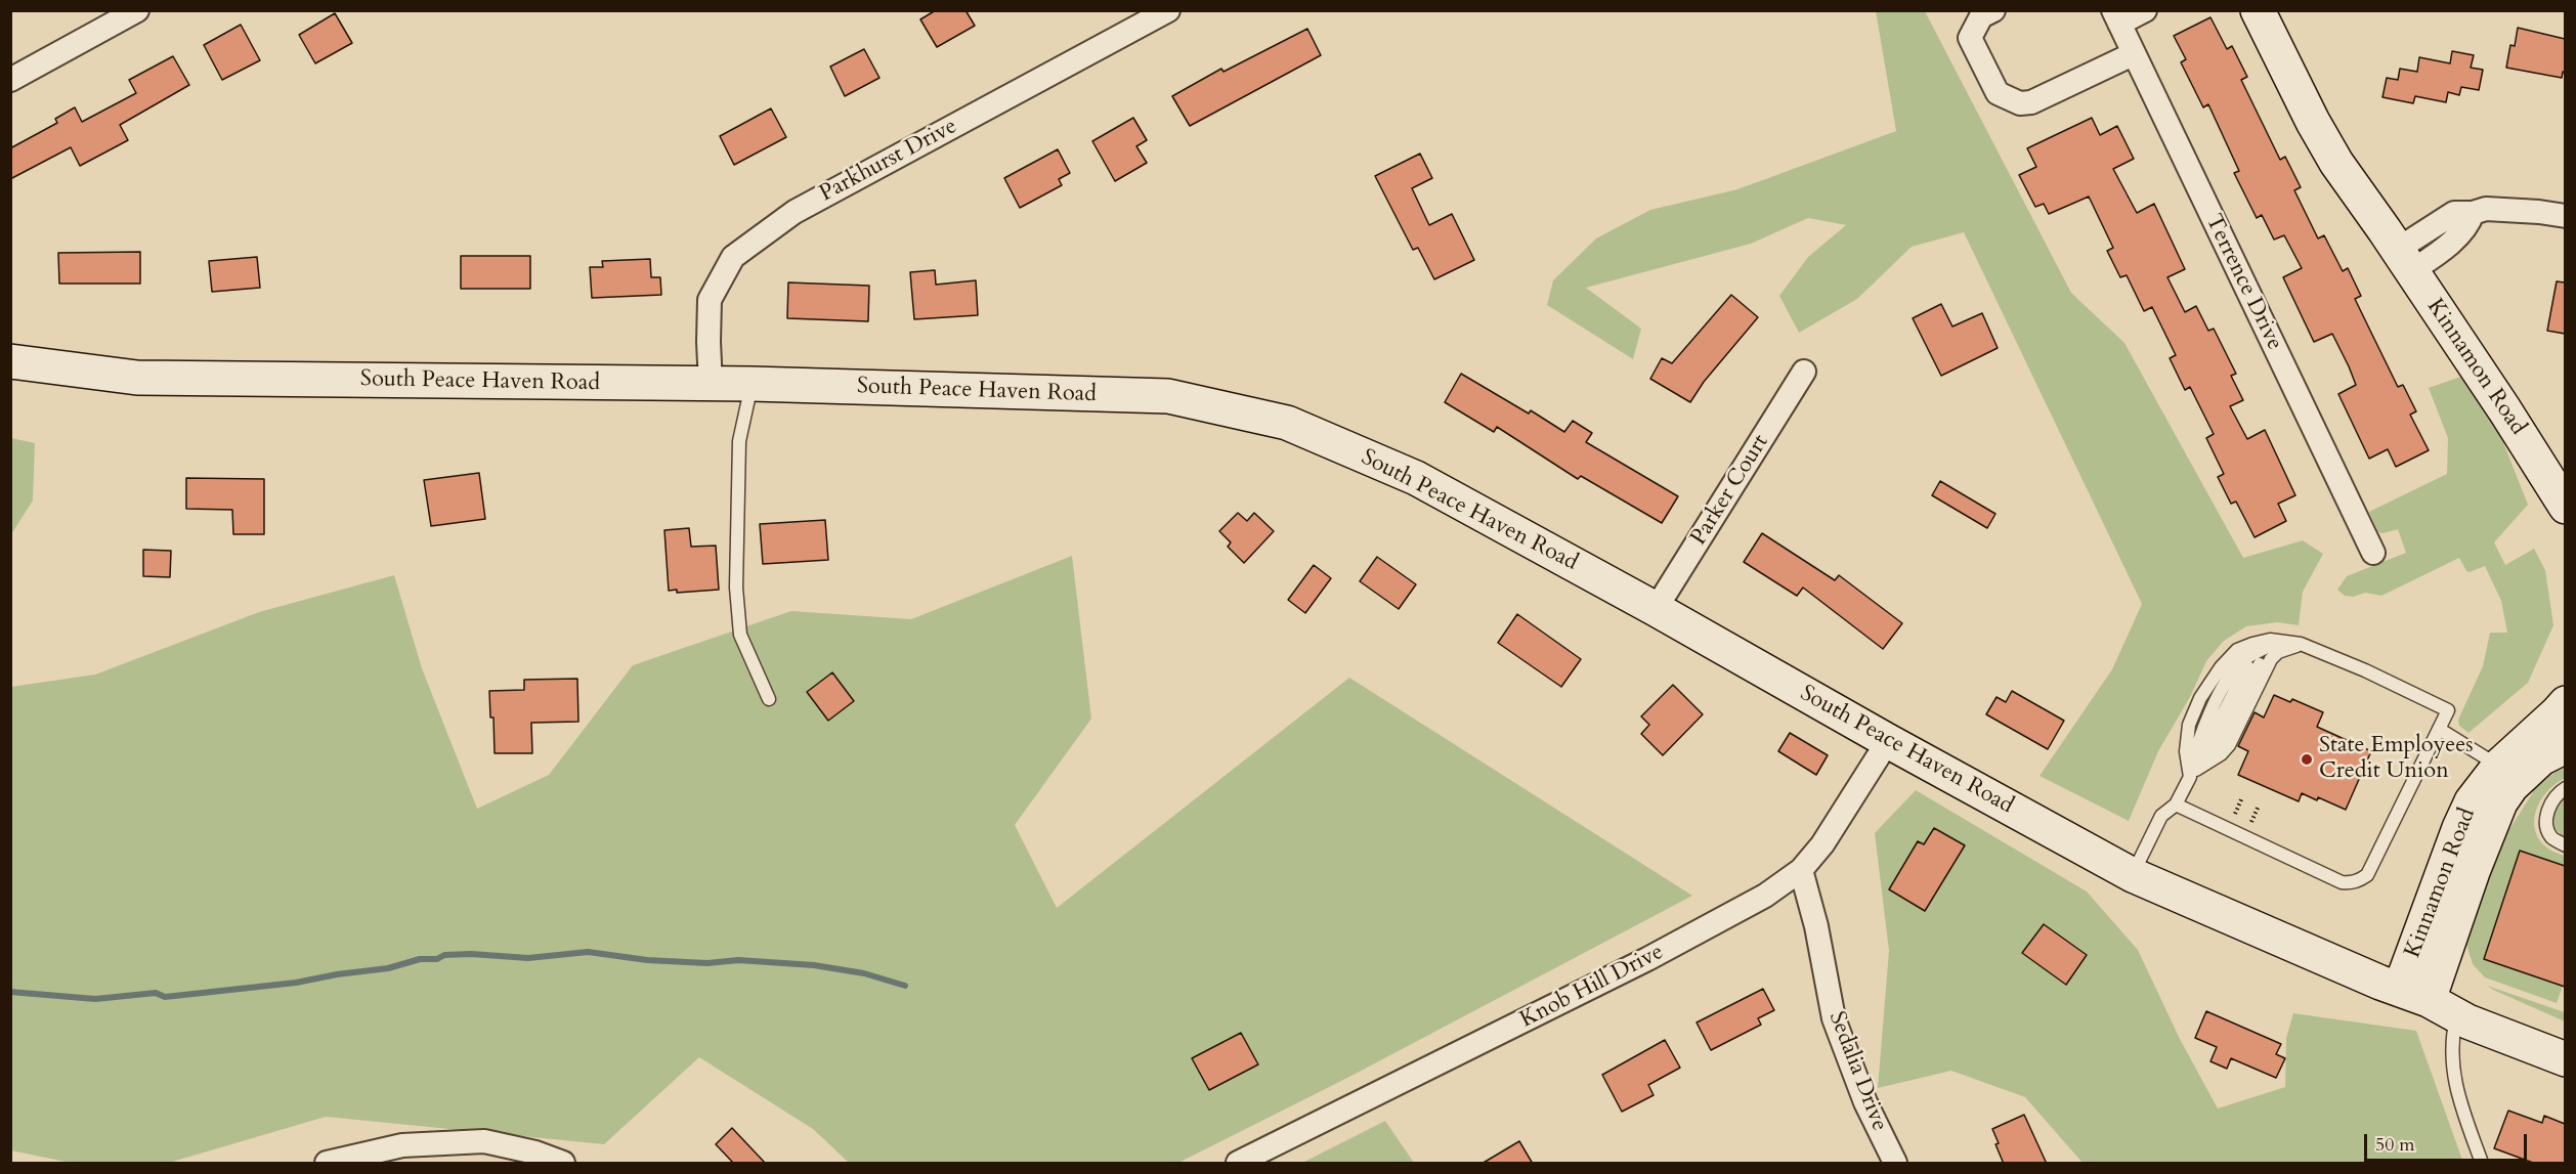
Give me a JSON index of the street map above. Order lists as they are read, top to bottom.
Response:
{
  "streets": {
    "main road": ["Kinnamon Road", "South Peace Haven Road"],
    "street": [
      "Parkhurst Drive",
      "Terrence Drive",
      "Parker Court",
      "Knob Hill Drive",
      "Sedalia Drive"
    ]
  },
  "crossings": [
    ["Parkhurst Drive", "South Peace Haven Road"],
    ["Kinnamon Road", "South Peace Haven Road"],
    ["South Peace Haven Road", "Parker Court"],
    ["South Peace Haven Road", "Knob Hill Drive"],
    ["Knob Hill Drive", "Sedalia Drive"]
  ],
  "places": ["State Employees Credit Union"],
  "scale_bar": "50 m"
}
